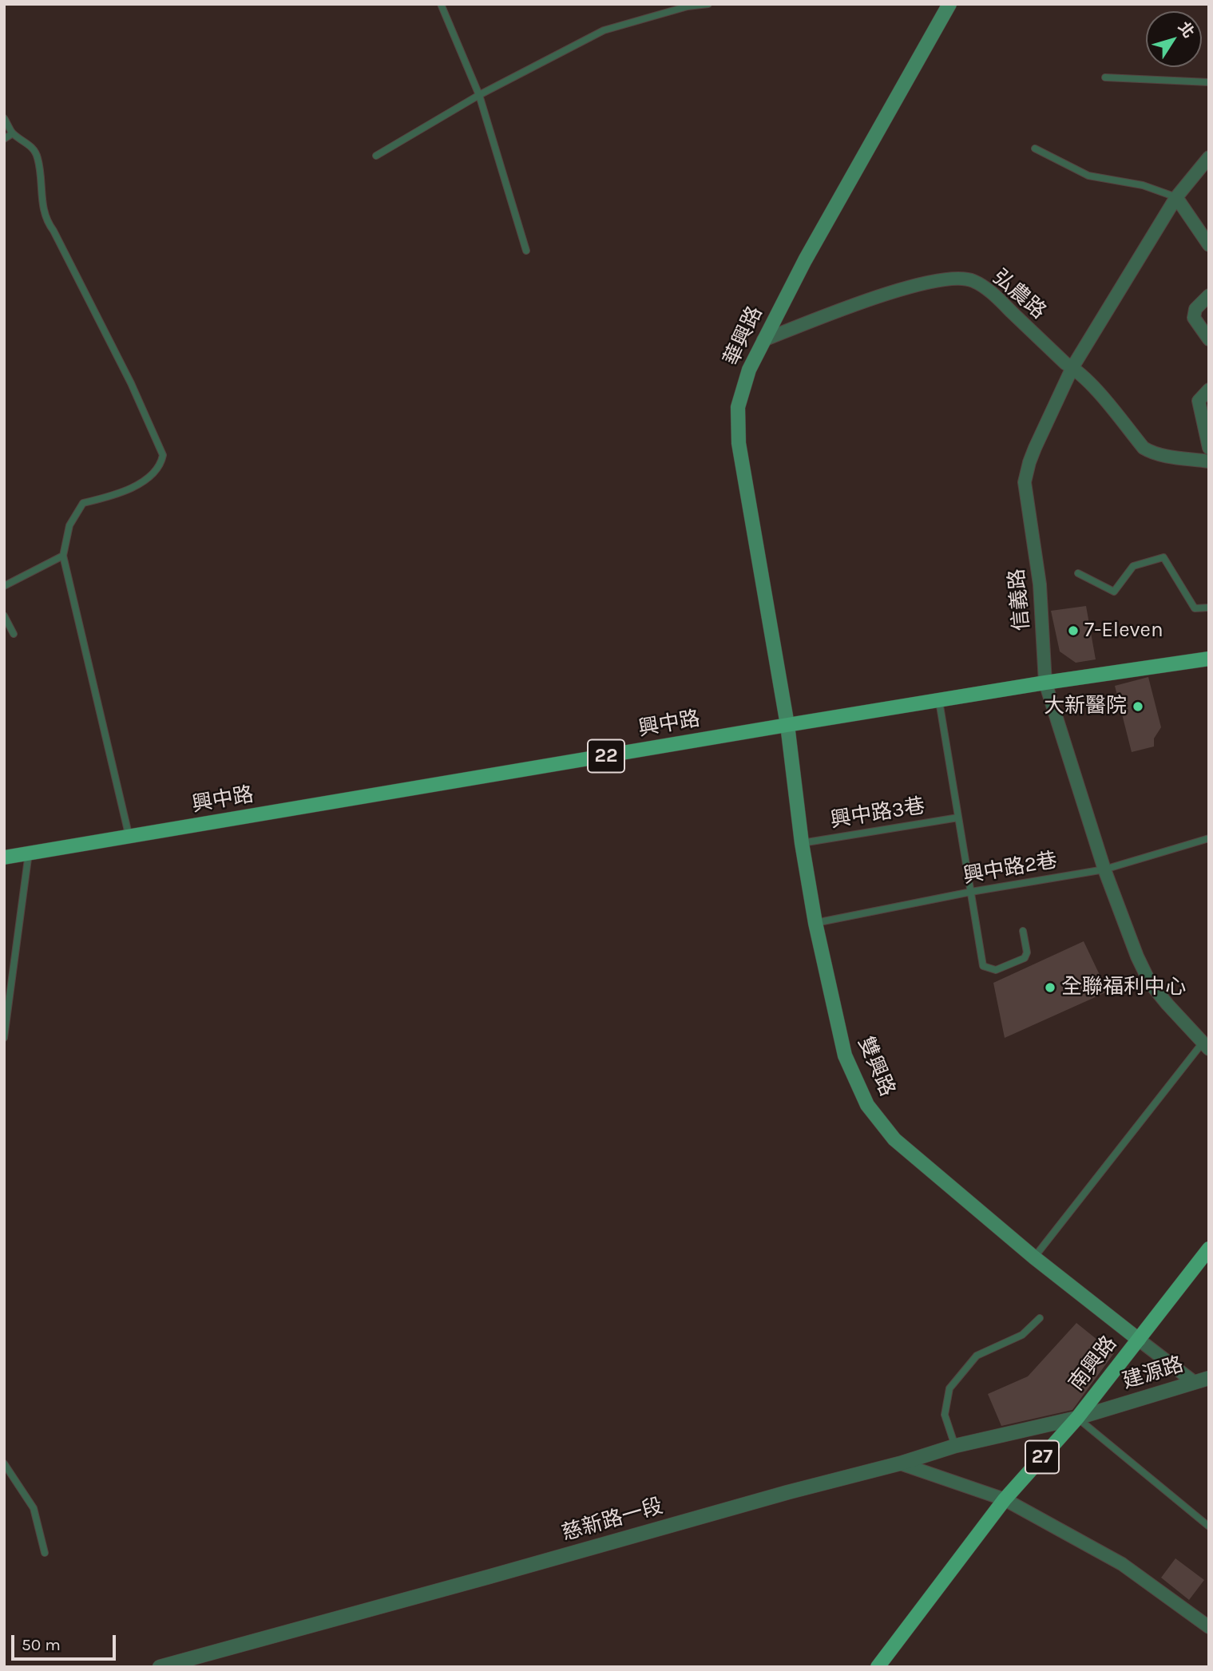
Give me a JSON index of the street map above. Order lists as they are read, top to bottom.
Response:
{
  "streets": {
    "main road": [
      "華興路",
      "興中路",
      "22",
      "雙興路",
      "南興路",
      "27"
    ],
    "street": [
      "弘農路",
      "信義路",
      "建源路",
      "慈新路一段"
    ],
    "lane": ["興中路3巷", "興中路2巷"]
  },
  "crossings": [
    ["弘農路", "華興路"],
    ["弘農路", "信義路"],
    ["華興路", "興中路"],
    ["華興路", "雙興路"],
    ["信義路", "興中路"],
    ["信義路", "興中路2巷"],
    ["興中路", "興中路3巷"],
    ["興中路", "雙興路"],
    ["興中路3巷", "興中路2巷"],
    ["興中路3巷", "雙興路"],
    ["興中路2巷", "雙興路"],
    ["雙興路", "南興路"],
    ["南興路", "建源路"],
    ["南興路", "慈新路一段"],
    ["建源路", "慈新路一段"]
  ],
  "places": ["7-Eleven", "大新醫院", "全聯福利中心"],
  "scale_bar": "50 m",
  "north": "top right"
}
